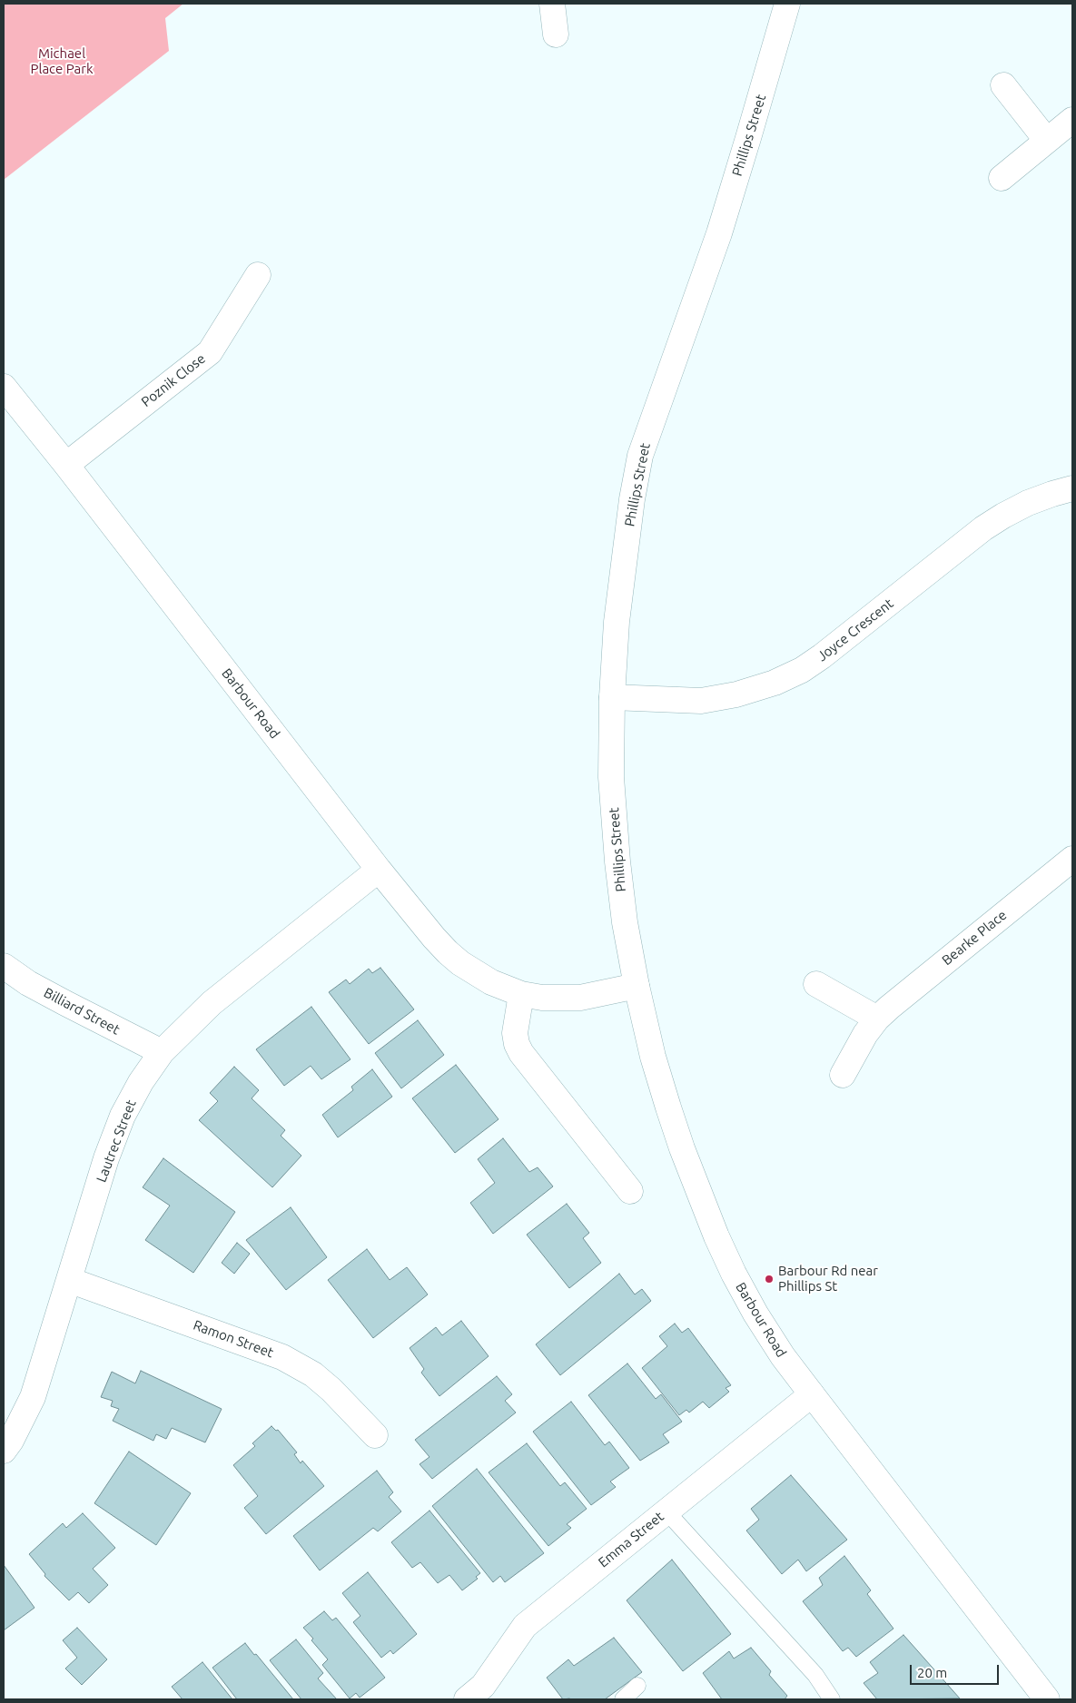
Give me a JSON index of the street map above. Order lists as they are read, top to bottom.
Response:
{
  "streets": {
    "street": [
      "Phillips Street",
      "Poznik Close",
      "Joyce Crescent",
      "Barbour Road",
      "Bearke Place",
      "Billiard Street",
      "Lautrec Street",
      "Ramon Street",
      "Emma Street"
    ]
  },
  "crossings": [
    ["Phillips Street", "Joyce Crescent"],
    ["Phillips Street", "Barbour Road"],
    ["Poznik Close", "Barbour Road"],
    ["Barbour Road", "Lautrec Street"],
    ["Barbour Road", "Emma Street"],
    ["Billiard Street", "Lautrec Street"],
    ["Lautrec Street", "Ramon Street"]
  ],
  "parks": ["Michael Place Park"],
  "places": ["Barbour Rd near Phillips St"],
  "scale_bar": "20 m"
}
